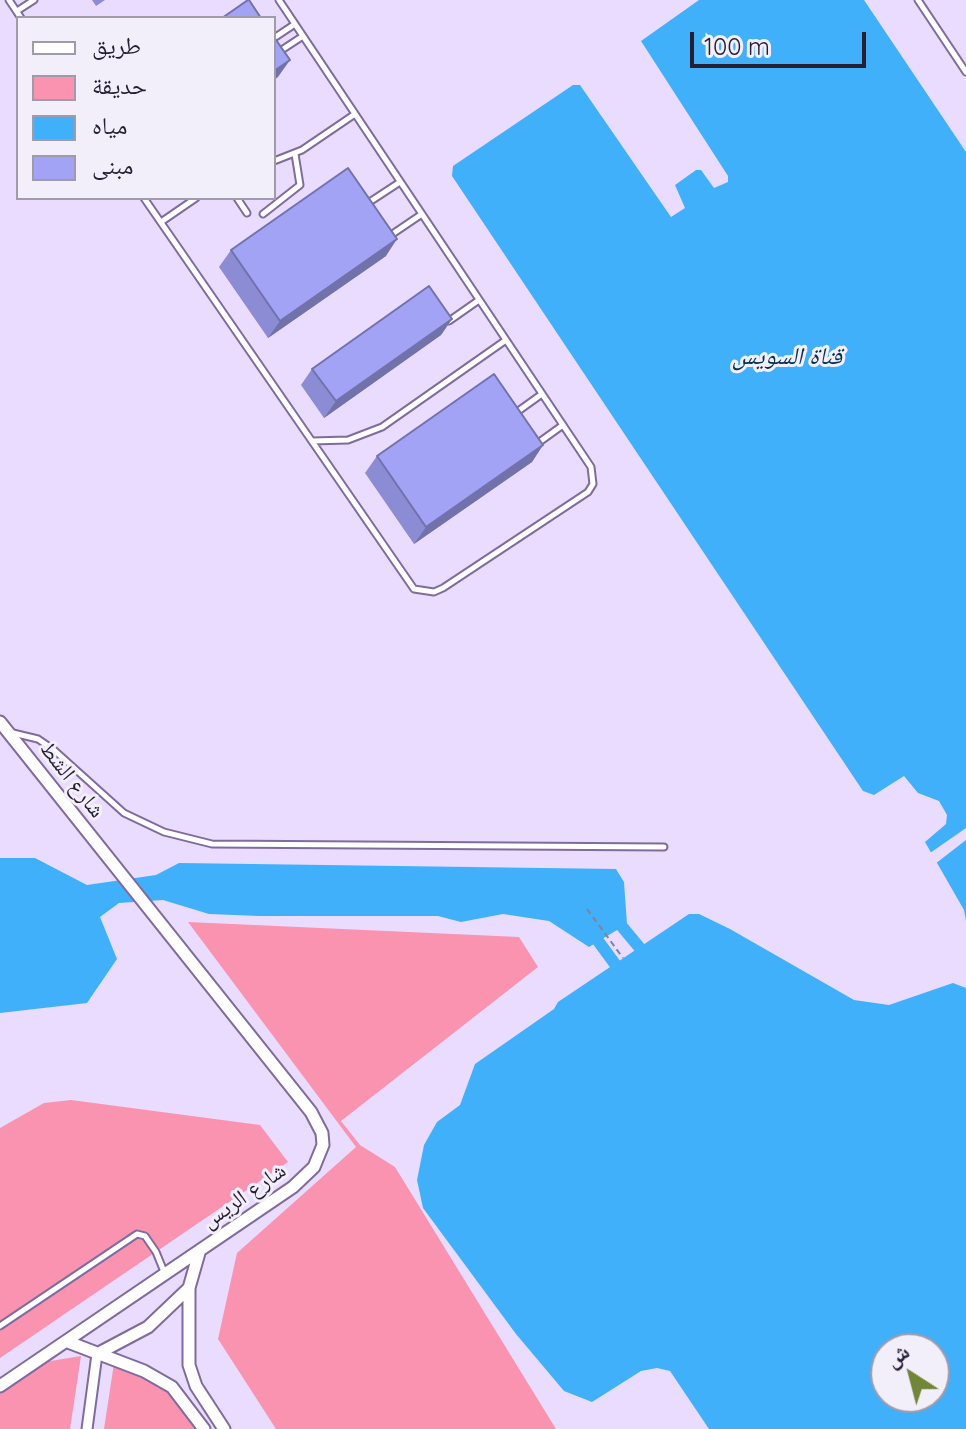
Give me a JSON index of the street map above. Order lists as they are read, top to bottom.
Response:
{
  "streets": {
    "street": ["شارع الشط", "شارع الريس"]
  },
  "crossings": [
    ["شارع الشط", "شارع الريس"]
  ],
  "water": ["قناة السويس"],
  "legend": [
    "طريق",
    "حديقة",
    "مياه",
    "مبنى"
  ],
  "scale_bar": "100 m",
  "north": "top left"
}
